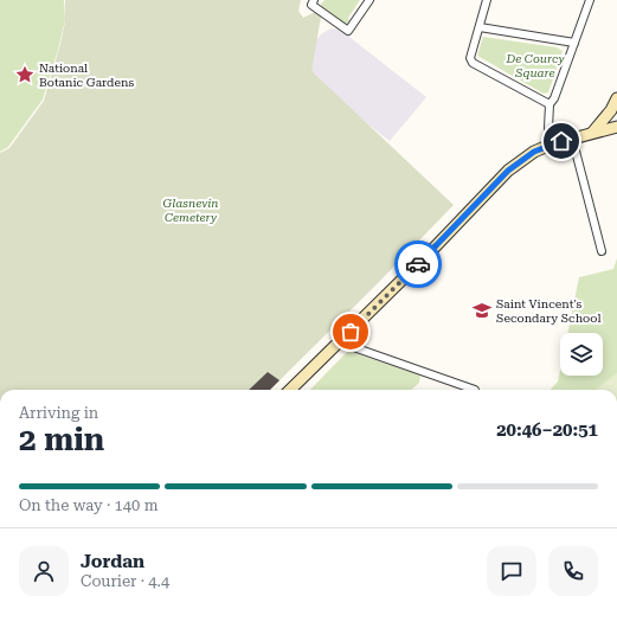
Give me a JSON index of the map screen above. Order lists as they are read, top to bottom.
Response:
{
  "parks": ["De Courcy Square", "Glasnevin Cemetery"],
  "places": {
    "place": ["National Botanic Gardens"],
    "school or university": ["Saint Vincent's Secondary School"]
  },
  "page": {
    "heading": ["2 min", "Arriving in", "20:46–20:51"],
    "panel": ["Jordan", "Courier · 4.4"],
    "bar": "On the way · 140 m"
  }
}
